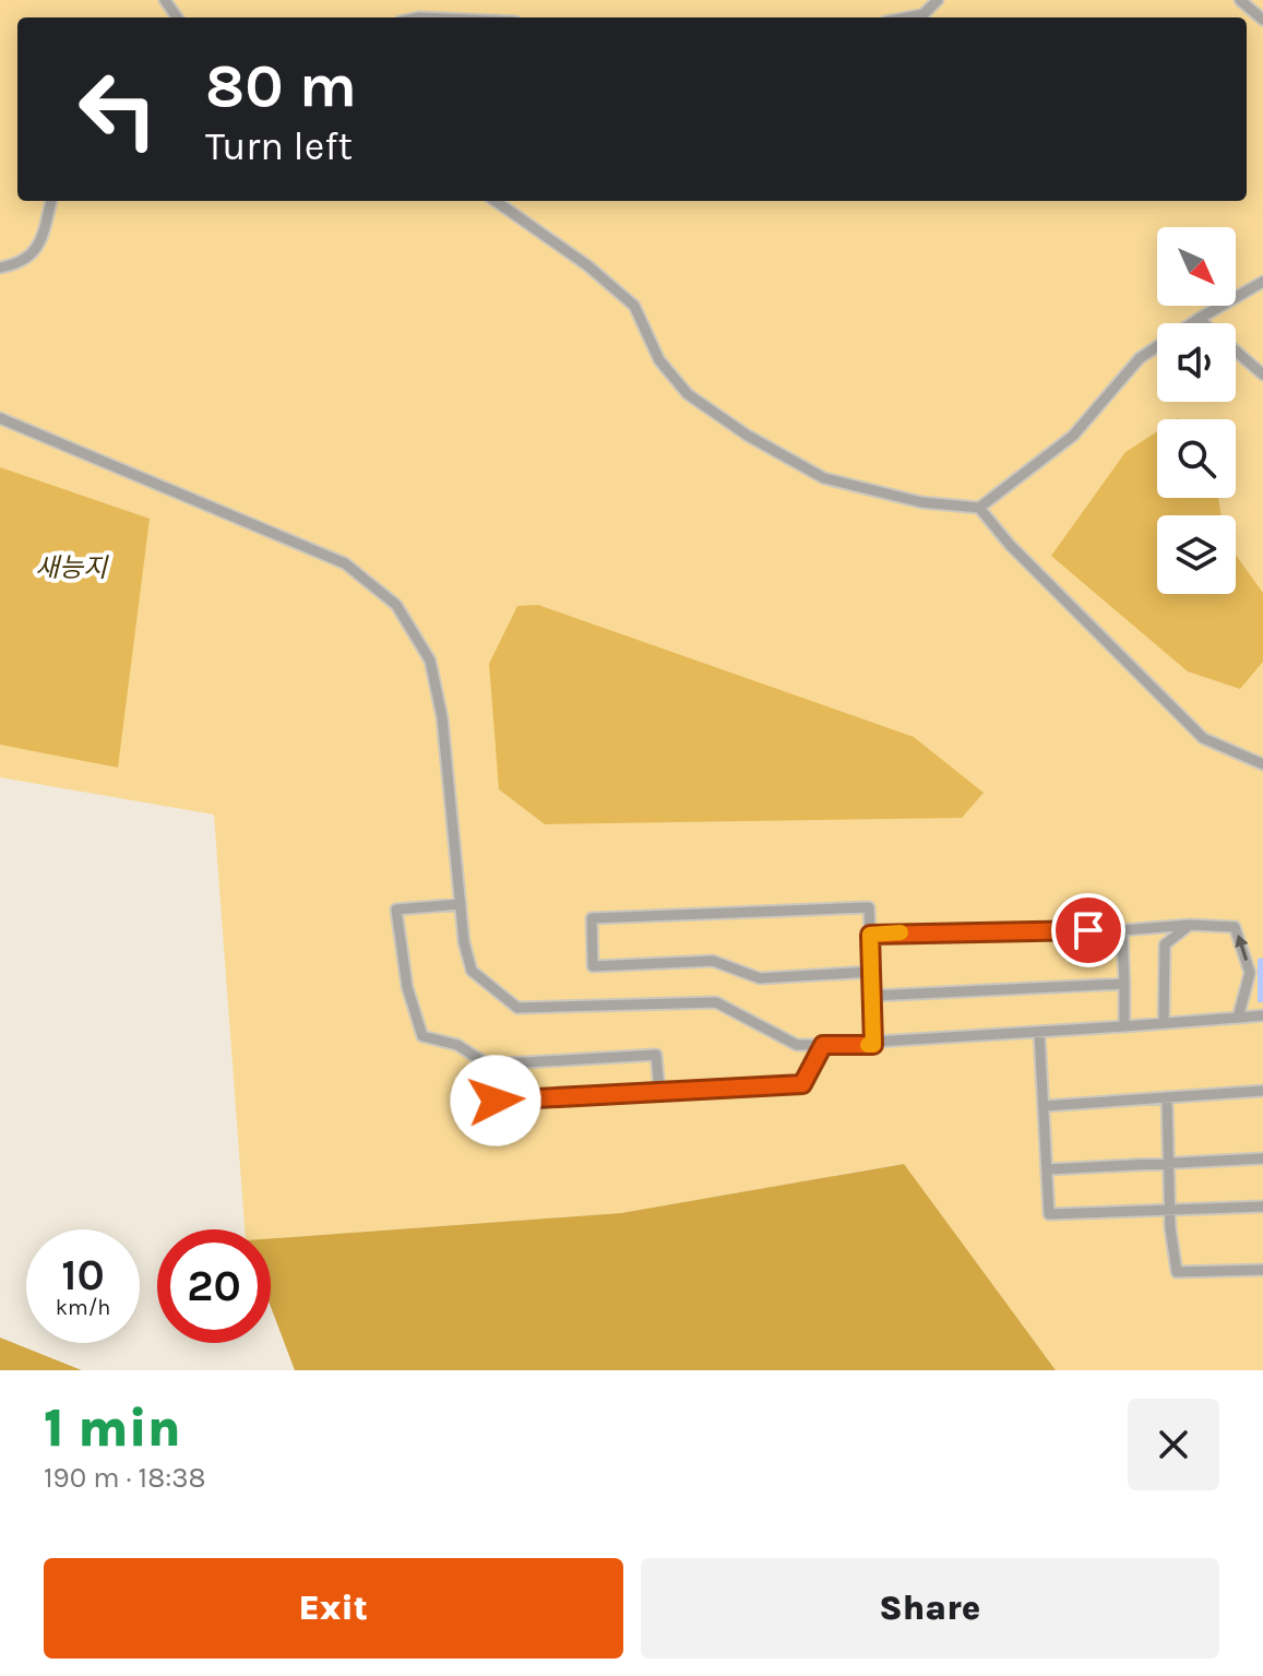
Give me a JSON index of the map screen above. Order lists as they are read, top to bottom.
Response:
{
  "water": ["새능지"],
  "north": "bottom right",
  "page": {
    "turn": ["80 m", "Turn left"],
    "speed": "10 km/h",
    "limit": "20",
    "heading": ["1 min", "190 m · 18:38"],
    "buttons": ["Exit", "Share"]
  }
}
